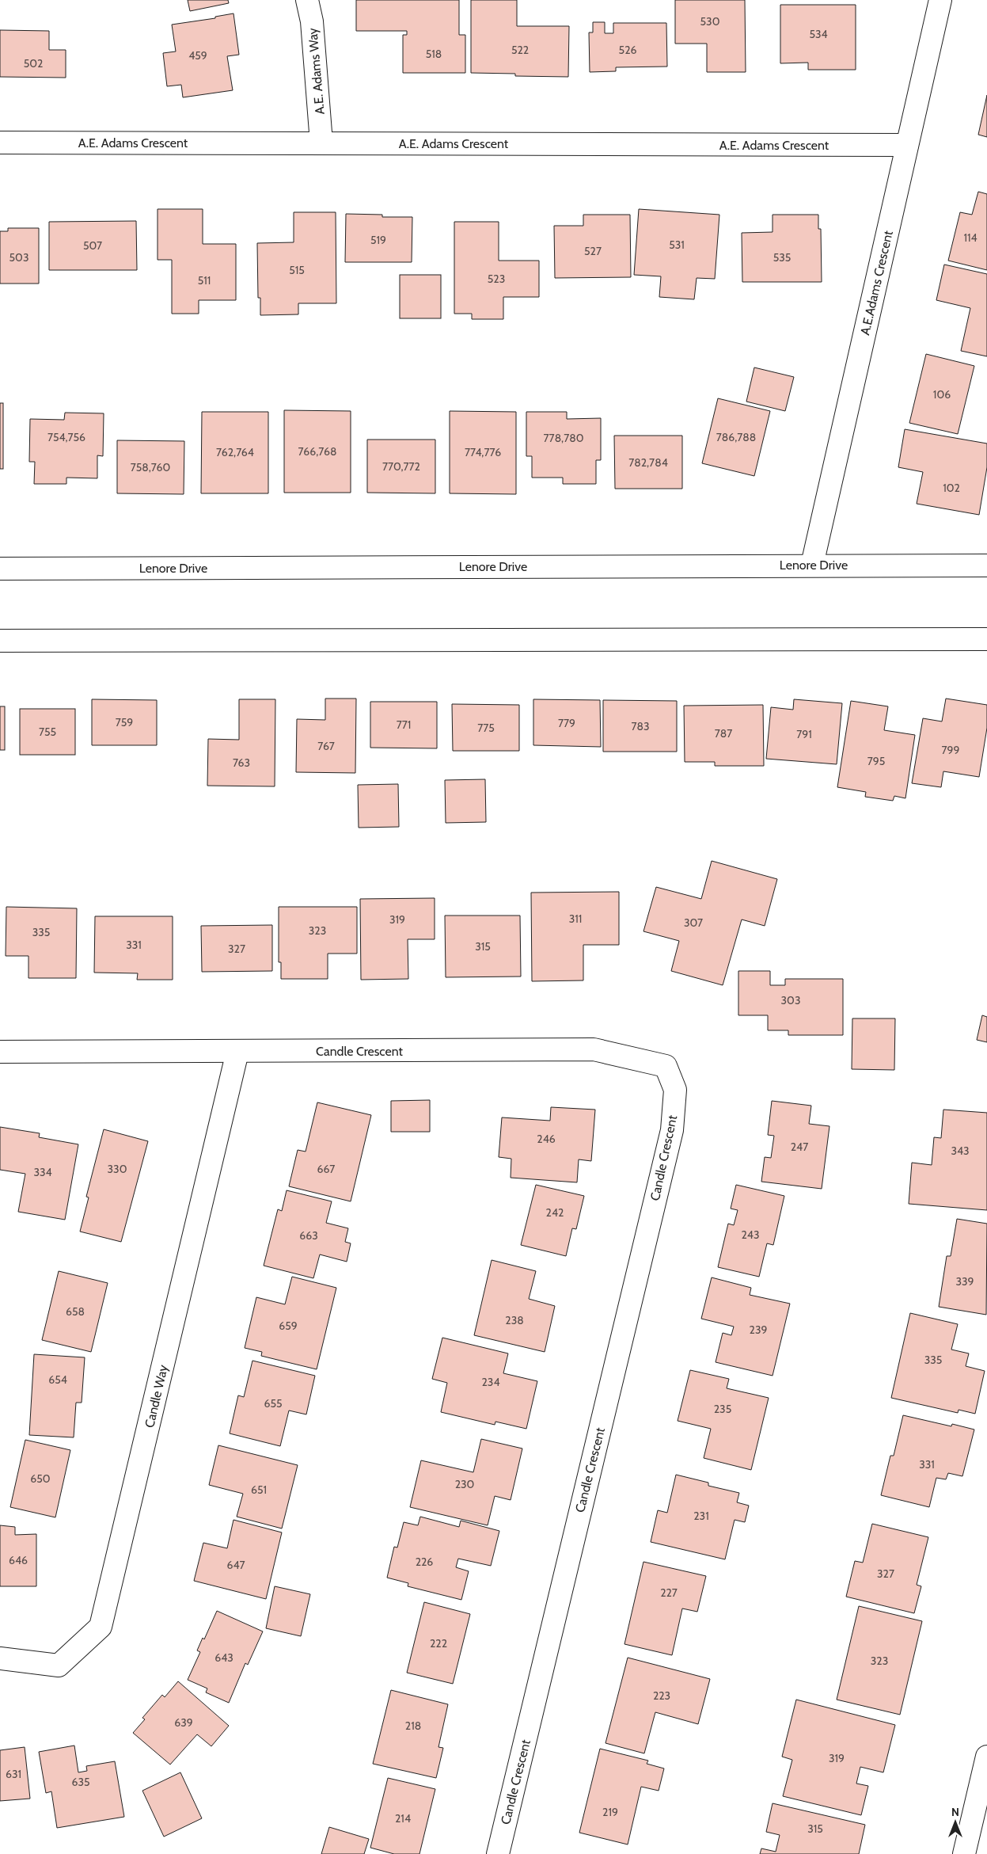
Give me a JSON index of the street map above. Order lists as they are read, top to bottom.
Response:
{
  "streets": {
    "street": [
      "A.E. Adams Way",
      "A.E. Adams Crescent",
      "A.E.Adams Crescent",
      "Lenore Drive",
      "Candle Crescent",
      "Candle Way"
    ]
  },
  "crossings": [
    ["A.E. Adams Way", "A.E. Adams Crescent"],
    ["A.E. Adams Crescent", "A.E.Adams Crescent"],
    ["A.E.Adams Crescent", "Lenore Drive"],
    ["Candle Crescent", "Candle Way"]
  ],
  "house_numbers": [
    "530",
    "534",
    "522",
    "526",
    "518",
    "459",
    "502",
    "114",
    "519",
    "531",
    "507",
    "527",
    "503",
    "535",
    "515",
    "523",
    "511",
    "106",
    "754,756",
    "786,788",
    "778,780",
    "766,768",
    "762,764",
    "774,776",
    "782,784",
    "770,772",
    "758,760",
    "102",
    "759",
    "779",
    "771",
    "783",
    "775",
    "755",
    "787",
    "791",
    "767",
    "799",
    "795",
    "763",
    "311",
    "319",
    "307",
    "323",
    "335",
    "331",
    "315",
    "327",
    "303",
    "246",
    "247",
    "343",
    "330",
    "667",
    "334",
    "242",
    "243",
    "663",
    "339",
    "658",
    "238",
    "659",
    "239",
    "335",
    "654",
    "234",
    "655",
    "235",
    "331",
    "650",
    "230",
    "651",
    "231",
    "646",
    "226",
    "647",
    "327",
    "227",
    "222",
    "643",
    "323",
    "223",
    "639",
    "218",
    "319",
    "631",
    "635",
    "219",
    "214",
    "315"
  ],
  "north": "top"
}
